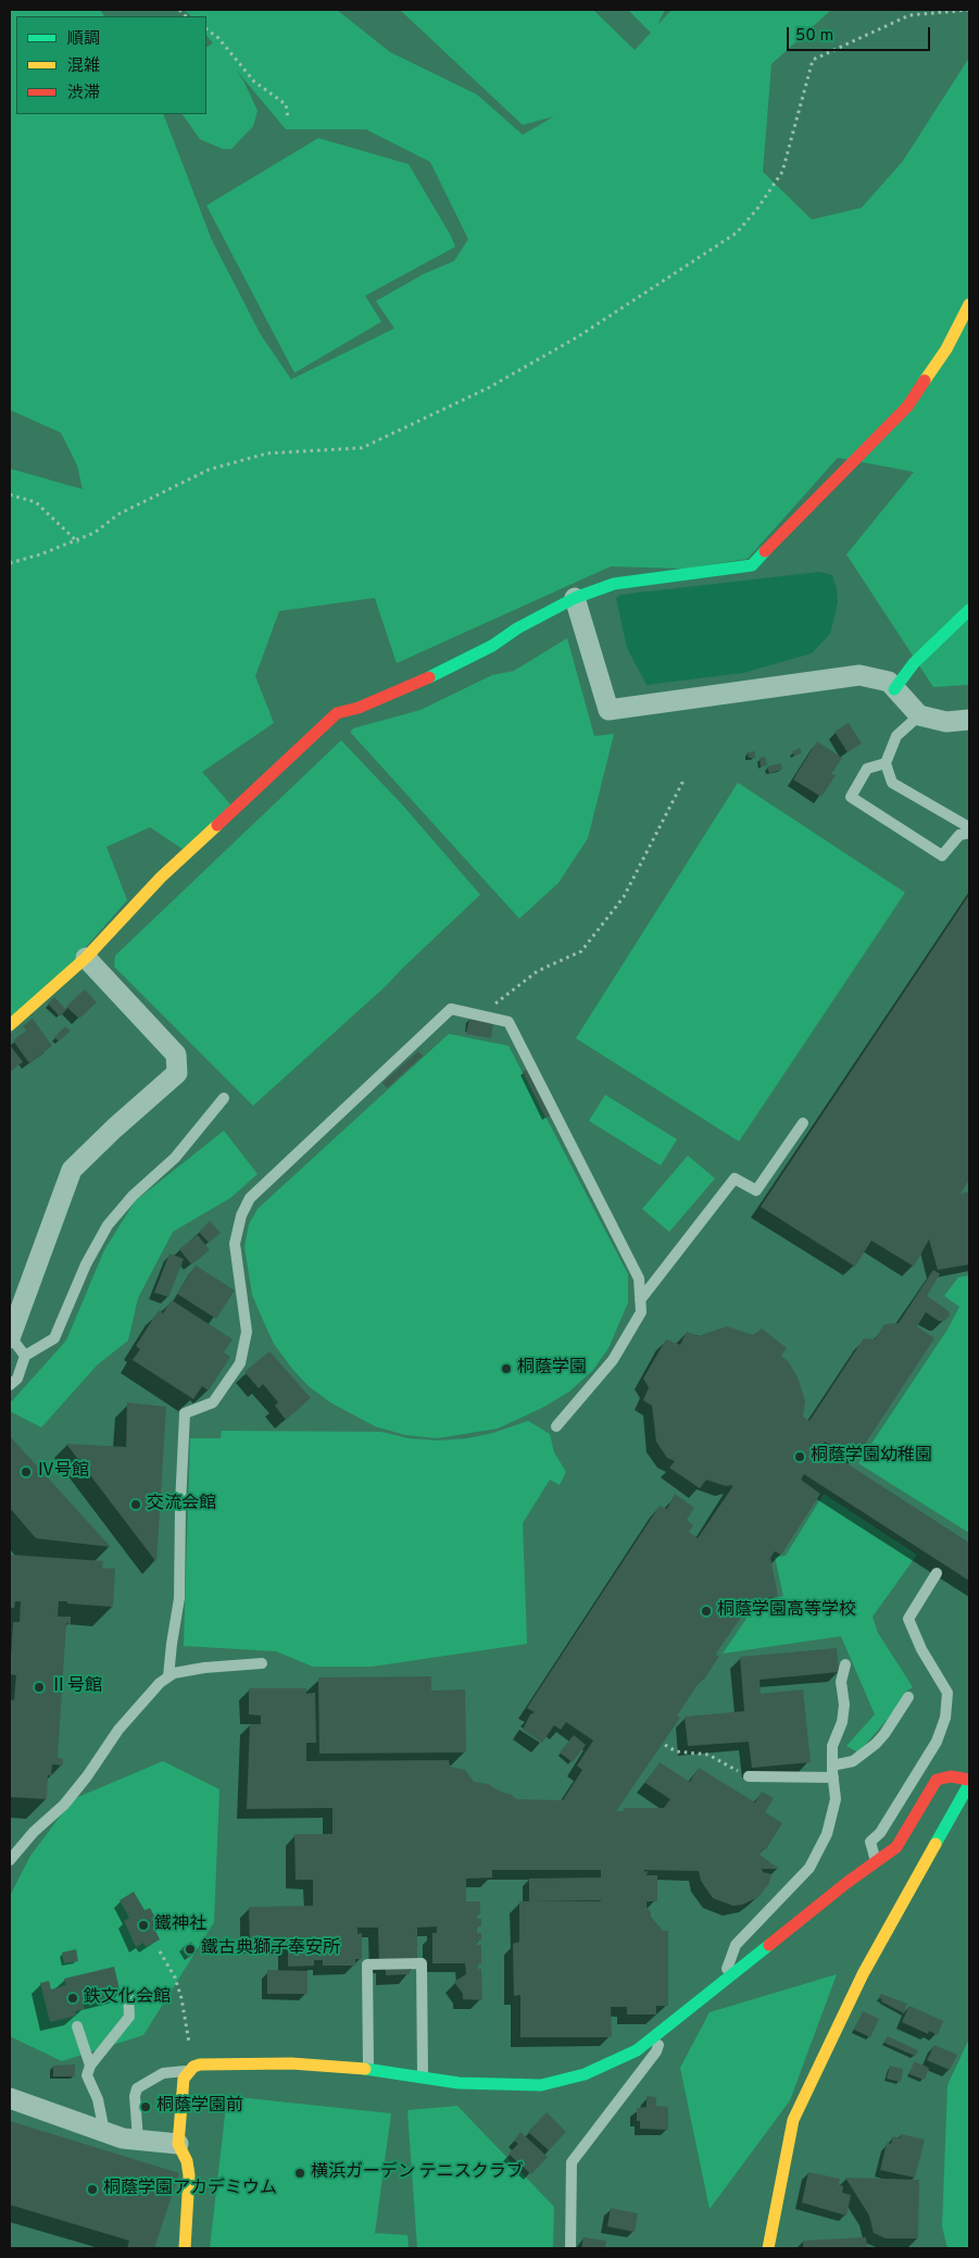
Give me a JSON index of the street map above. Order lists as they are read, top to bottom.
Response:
{
  "places": [
    "桐蔭学園",
    "桐蔭学園幼稚園",
    "Ⅳ号館",
    "交流会館",
    "桐蔭学園高等学校",
    "Ⅱ号館",
    "鐵神社",
    "鐵古典獅子奉安所",
    "鉄文化会館",
    "桐蔭学園前",
    "横浜ガーデン テニスクラブ",
    "桐蔭学園アカデミウム"
  ],
  "legend": ["順調", "混雑", "渋滞"],
  "scale_bar": "50 m"
}
